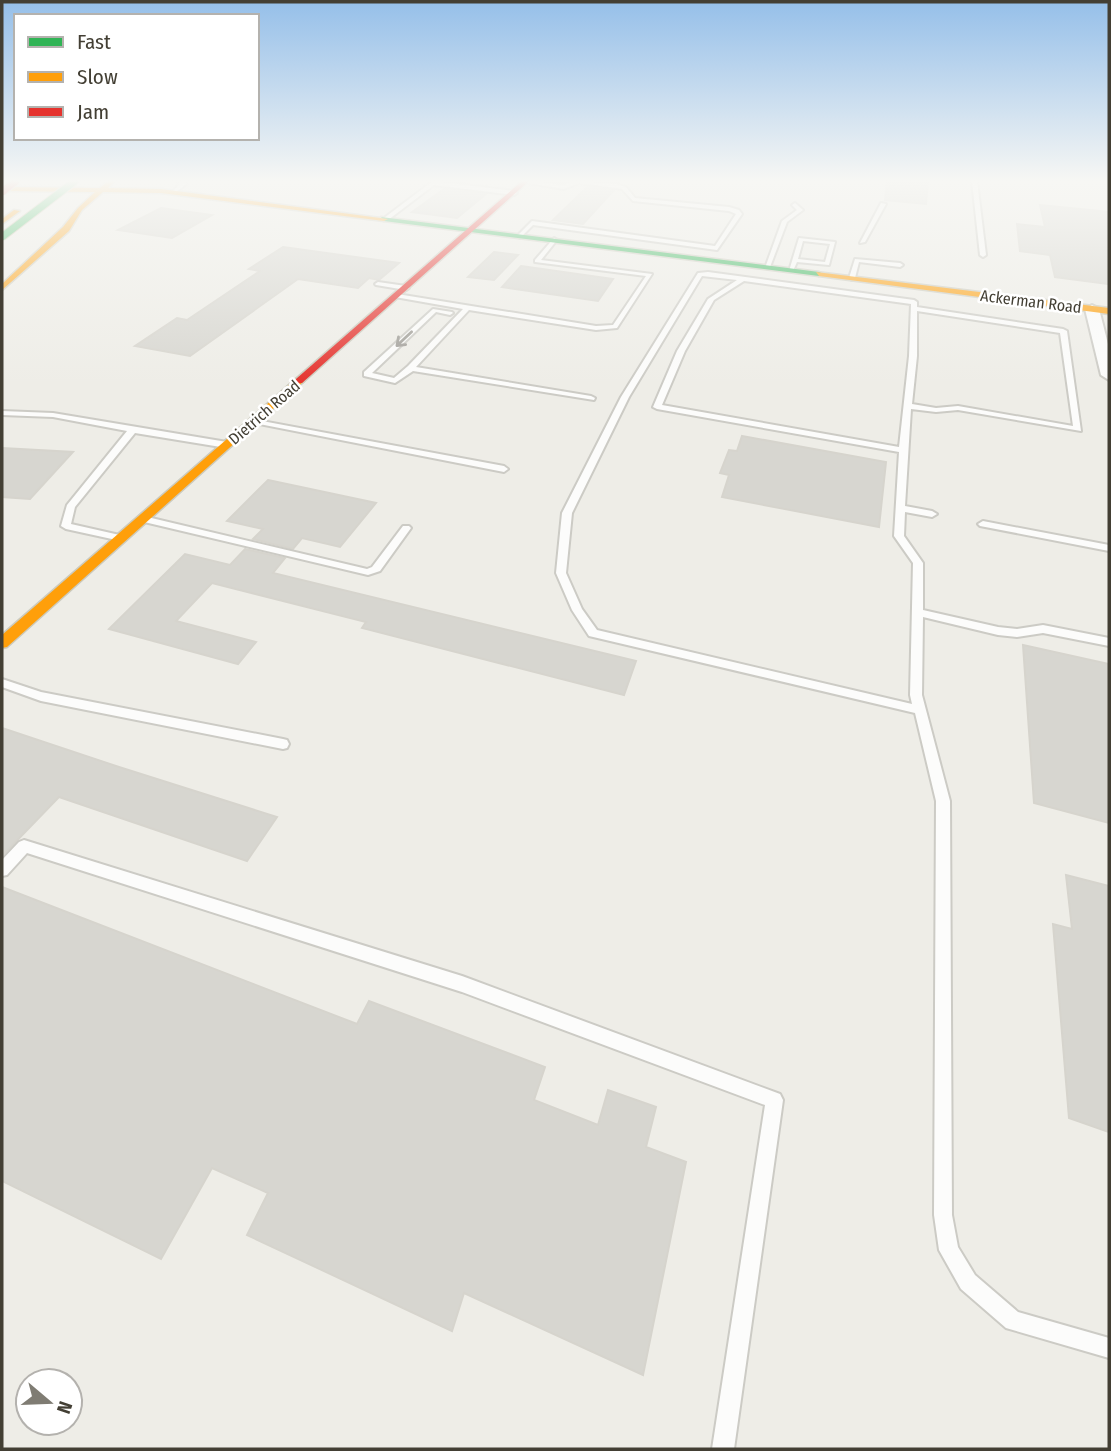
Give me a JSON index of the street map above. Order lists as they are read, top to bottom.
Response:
{
  "streets": {
    "main road": ["Ackerman Road", "Dietrich Road"]
  },
  "legend": ["Fast", "Slow", "Jam"],
  "north": "right"
}
